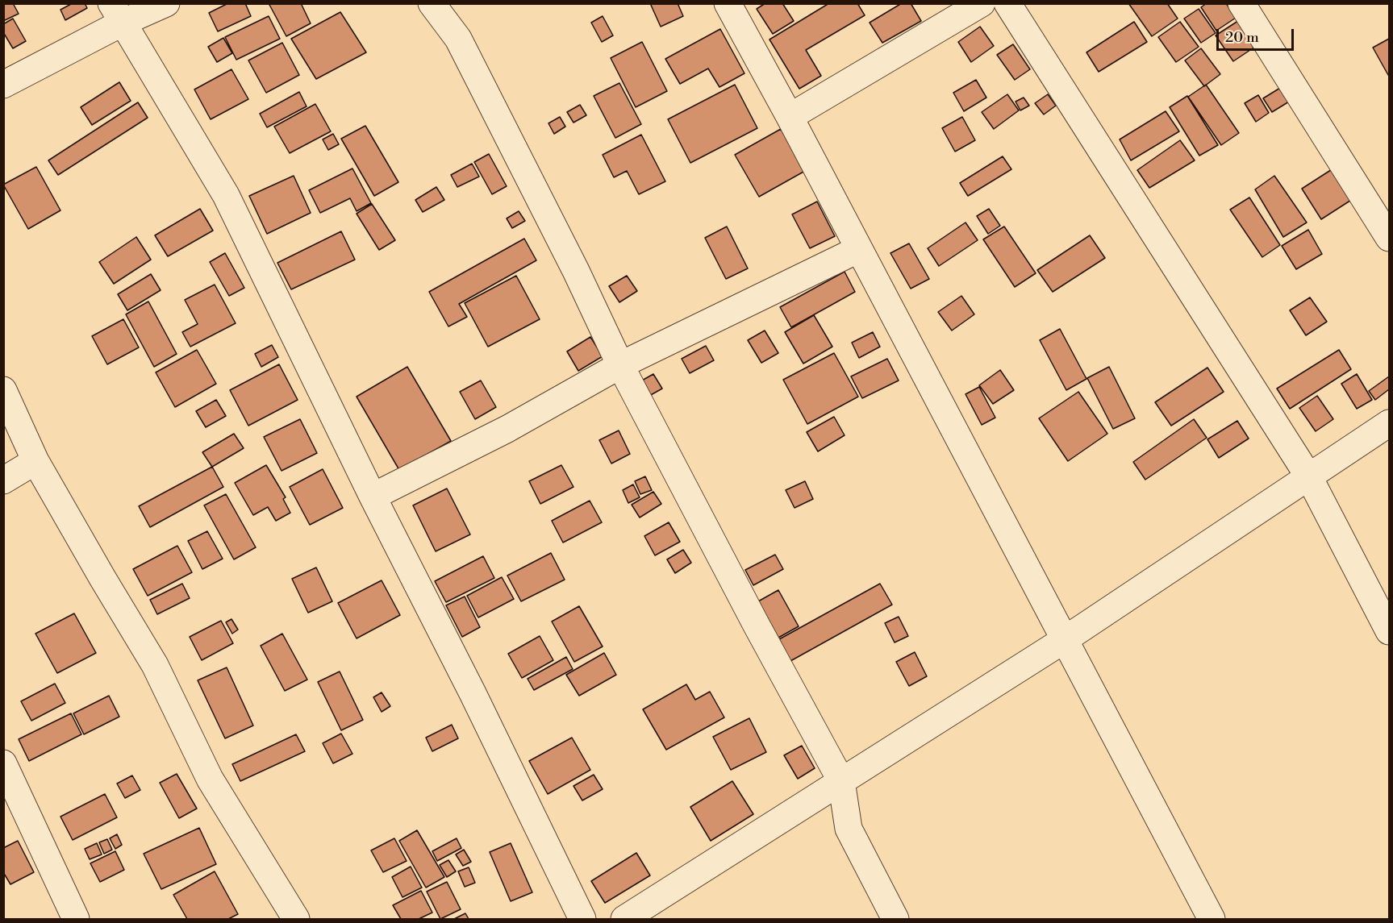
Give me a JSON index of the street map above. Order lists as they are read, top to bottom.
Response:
{
  "scale_bar": "20 m"
}
